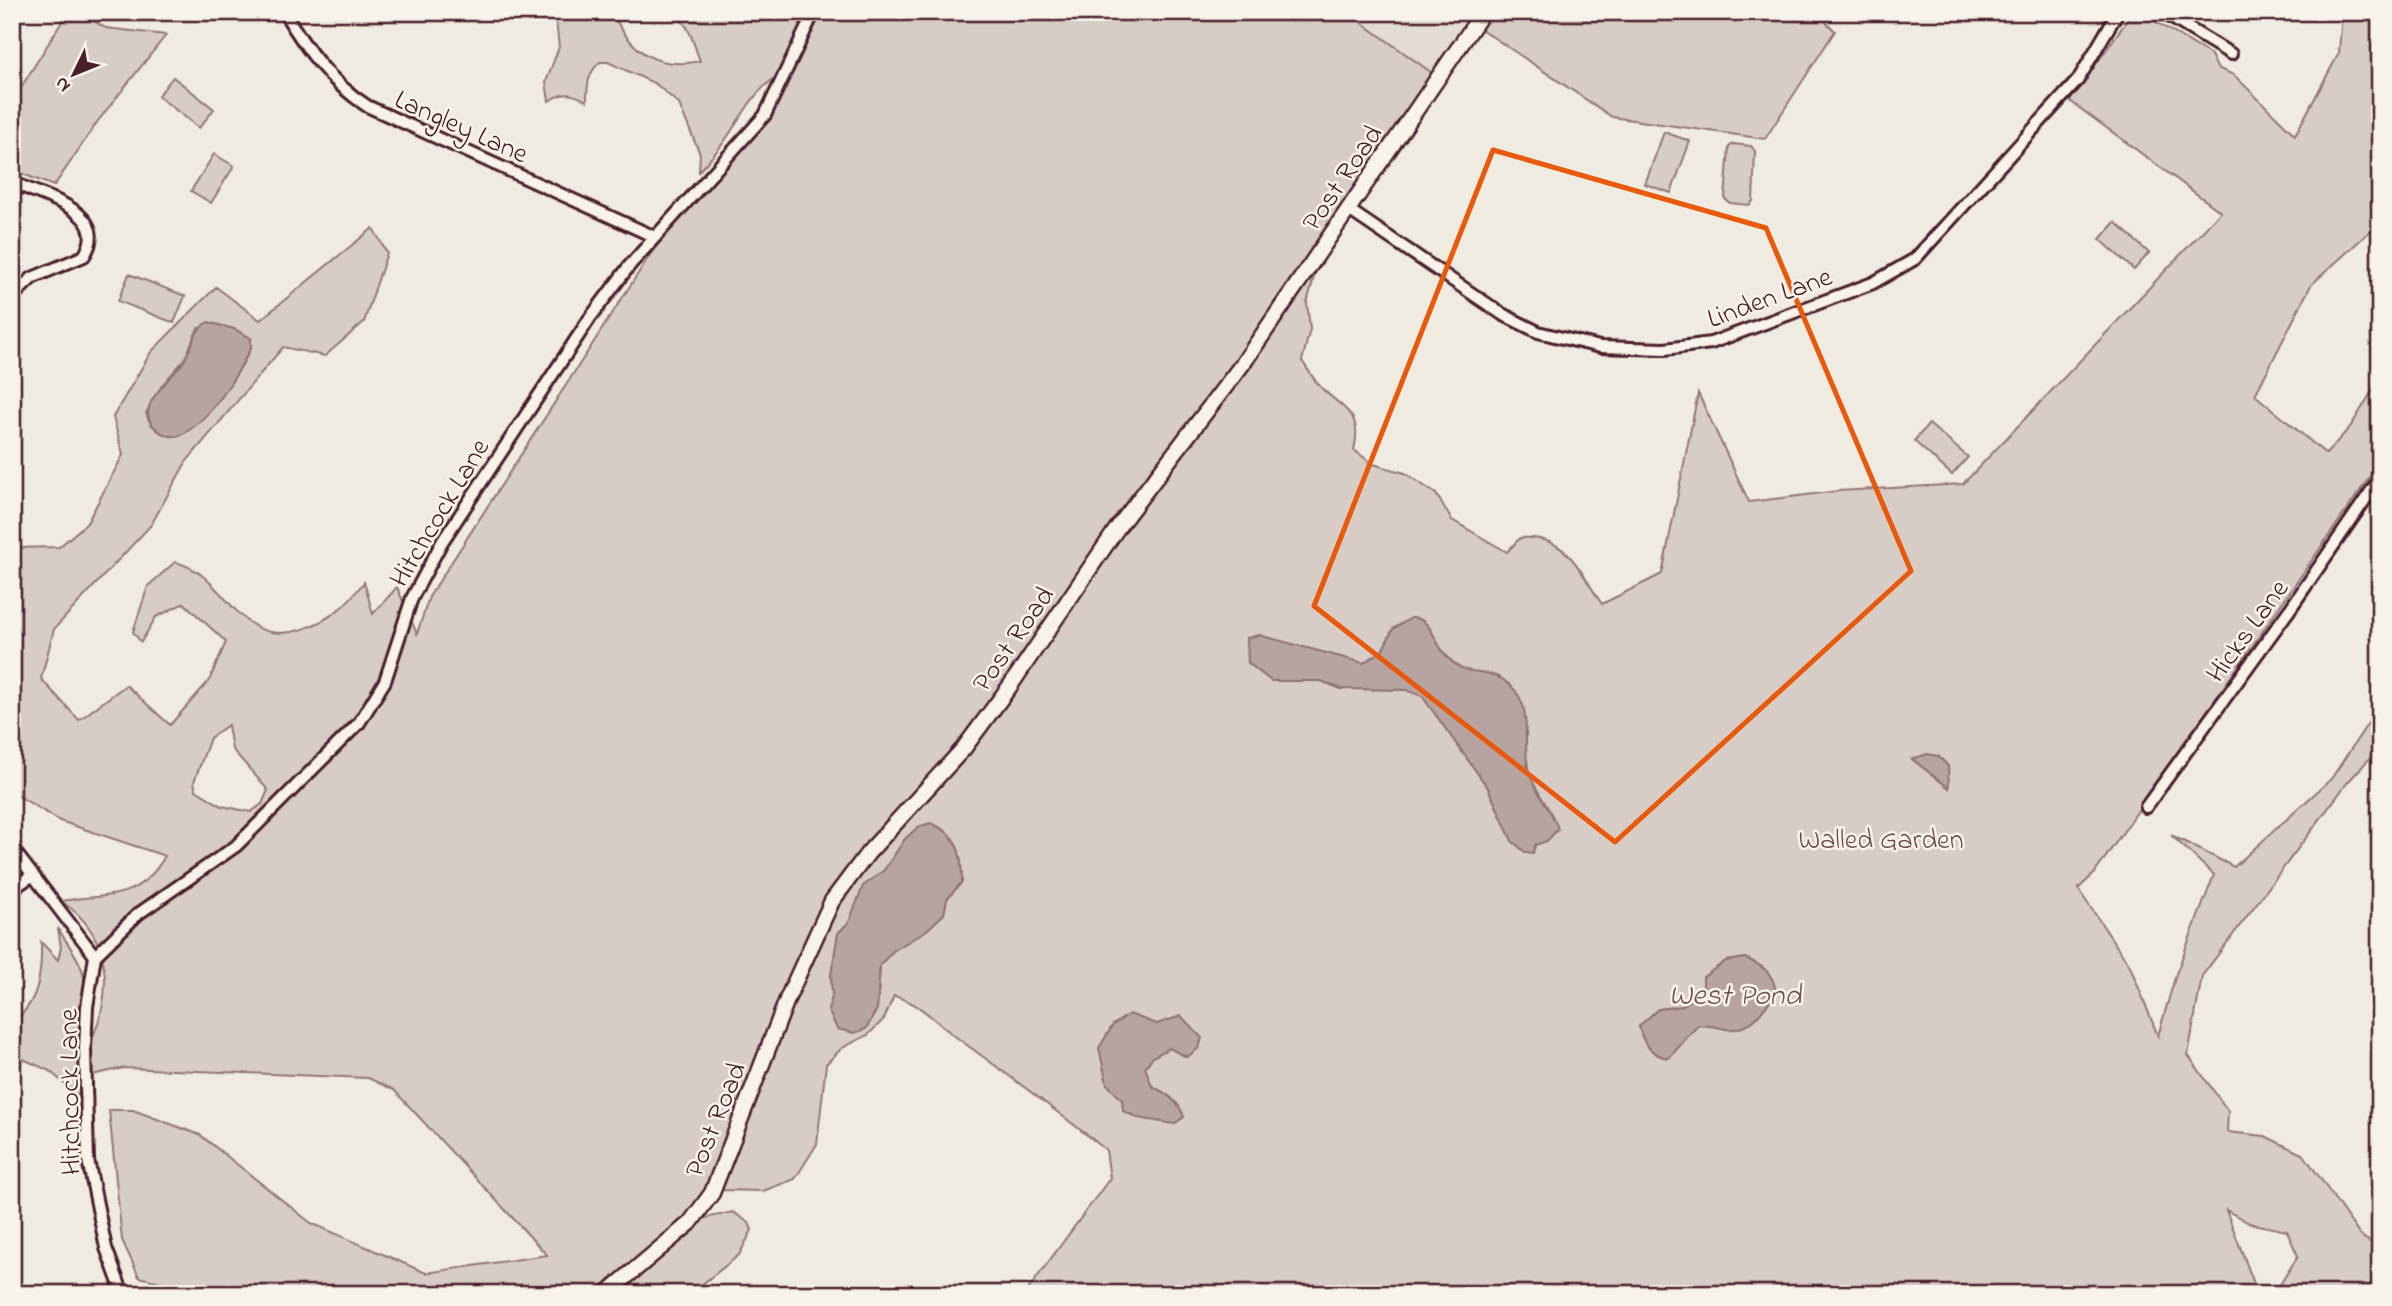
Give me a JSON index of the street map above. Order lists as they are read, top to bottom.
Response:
{
  "streets": {
    "main road": ["Post Road"],
    "street": [
      "Langley Lane",
      "Linden Lane",
      "Hitchcock Lane",
      "Hicks Lane"
    ]
  },
  "crossings": [
    ["Langley Lane", "Hitchcock Lane"],
    ["Post Road", "Linden Lane"]
  ],
  "water": ["West Pond"],
  "parks": ["Walled Garden"],
  "north": "bottom left"
}
